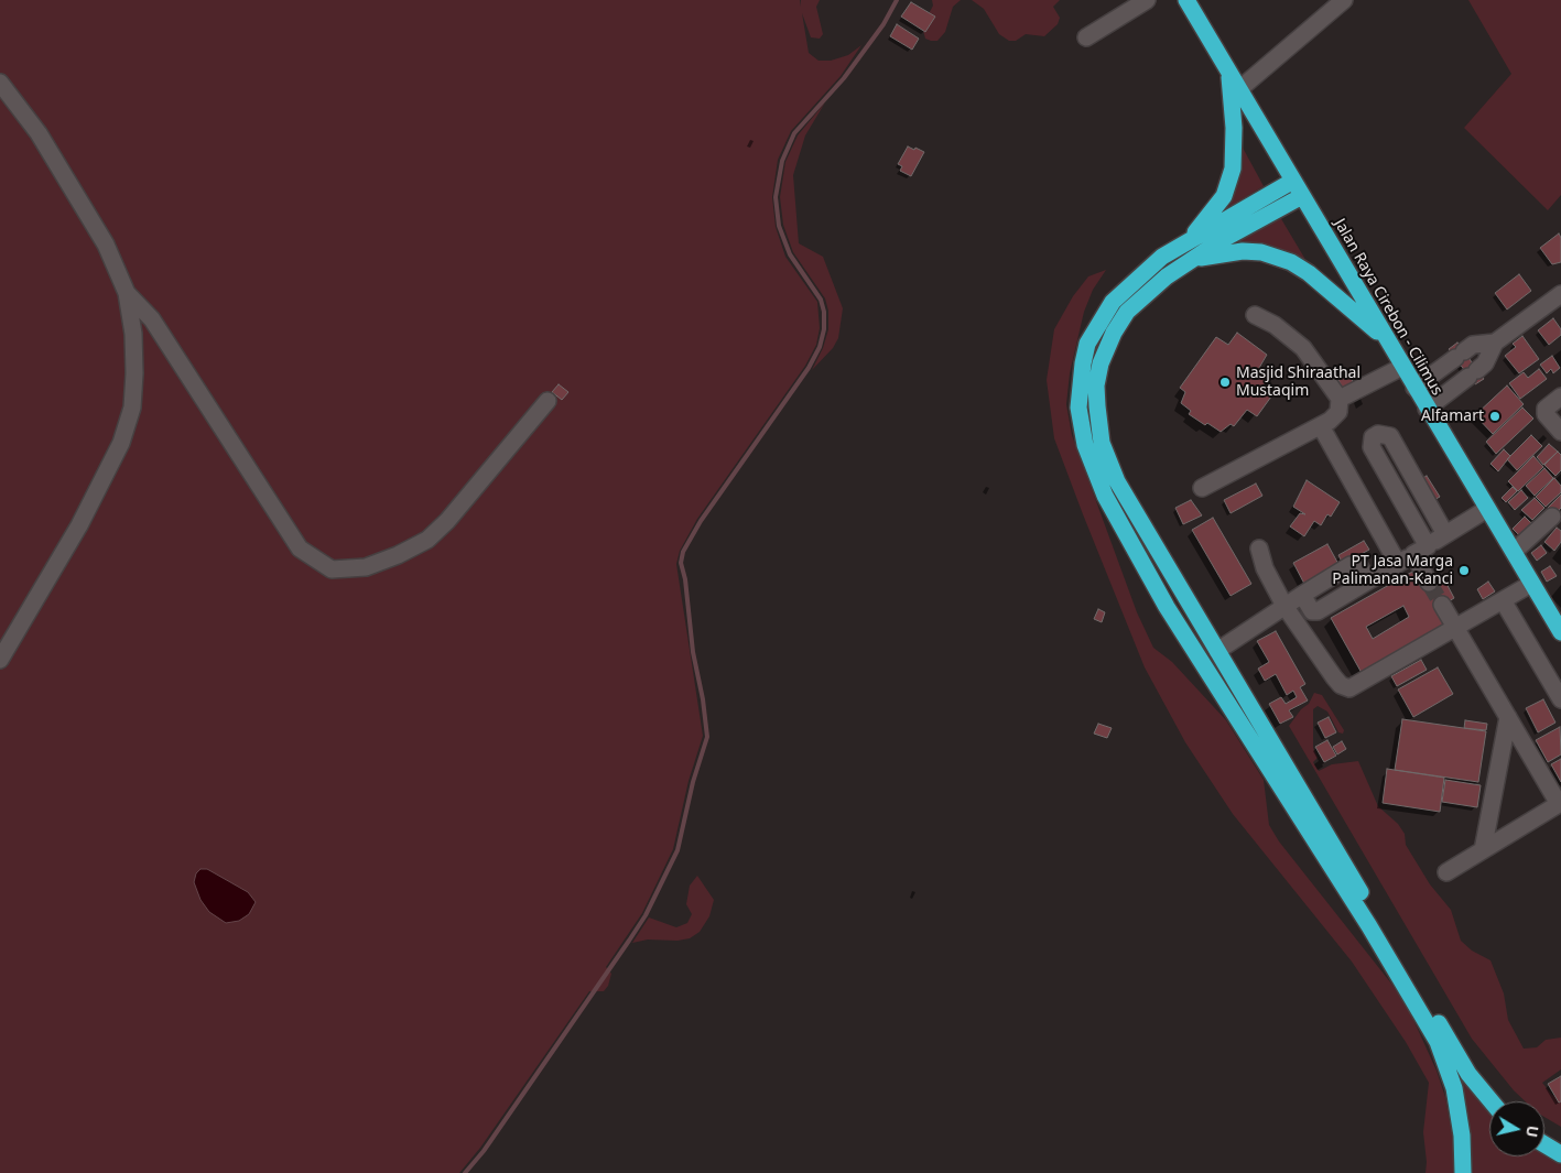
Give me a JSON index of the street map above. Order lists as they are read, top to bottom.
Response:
{
  "streets": {
    "highway": ["Jalan Raya Cirebon - Cilimus"]
  },
  "places": ["Masjid Shiraathal Mustaqim", "Alfamart", "PT Jasa Marga Palimanan-Kanci"],
  "north": "right"
}
